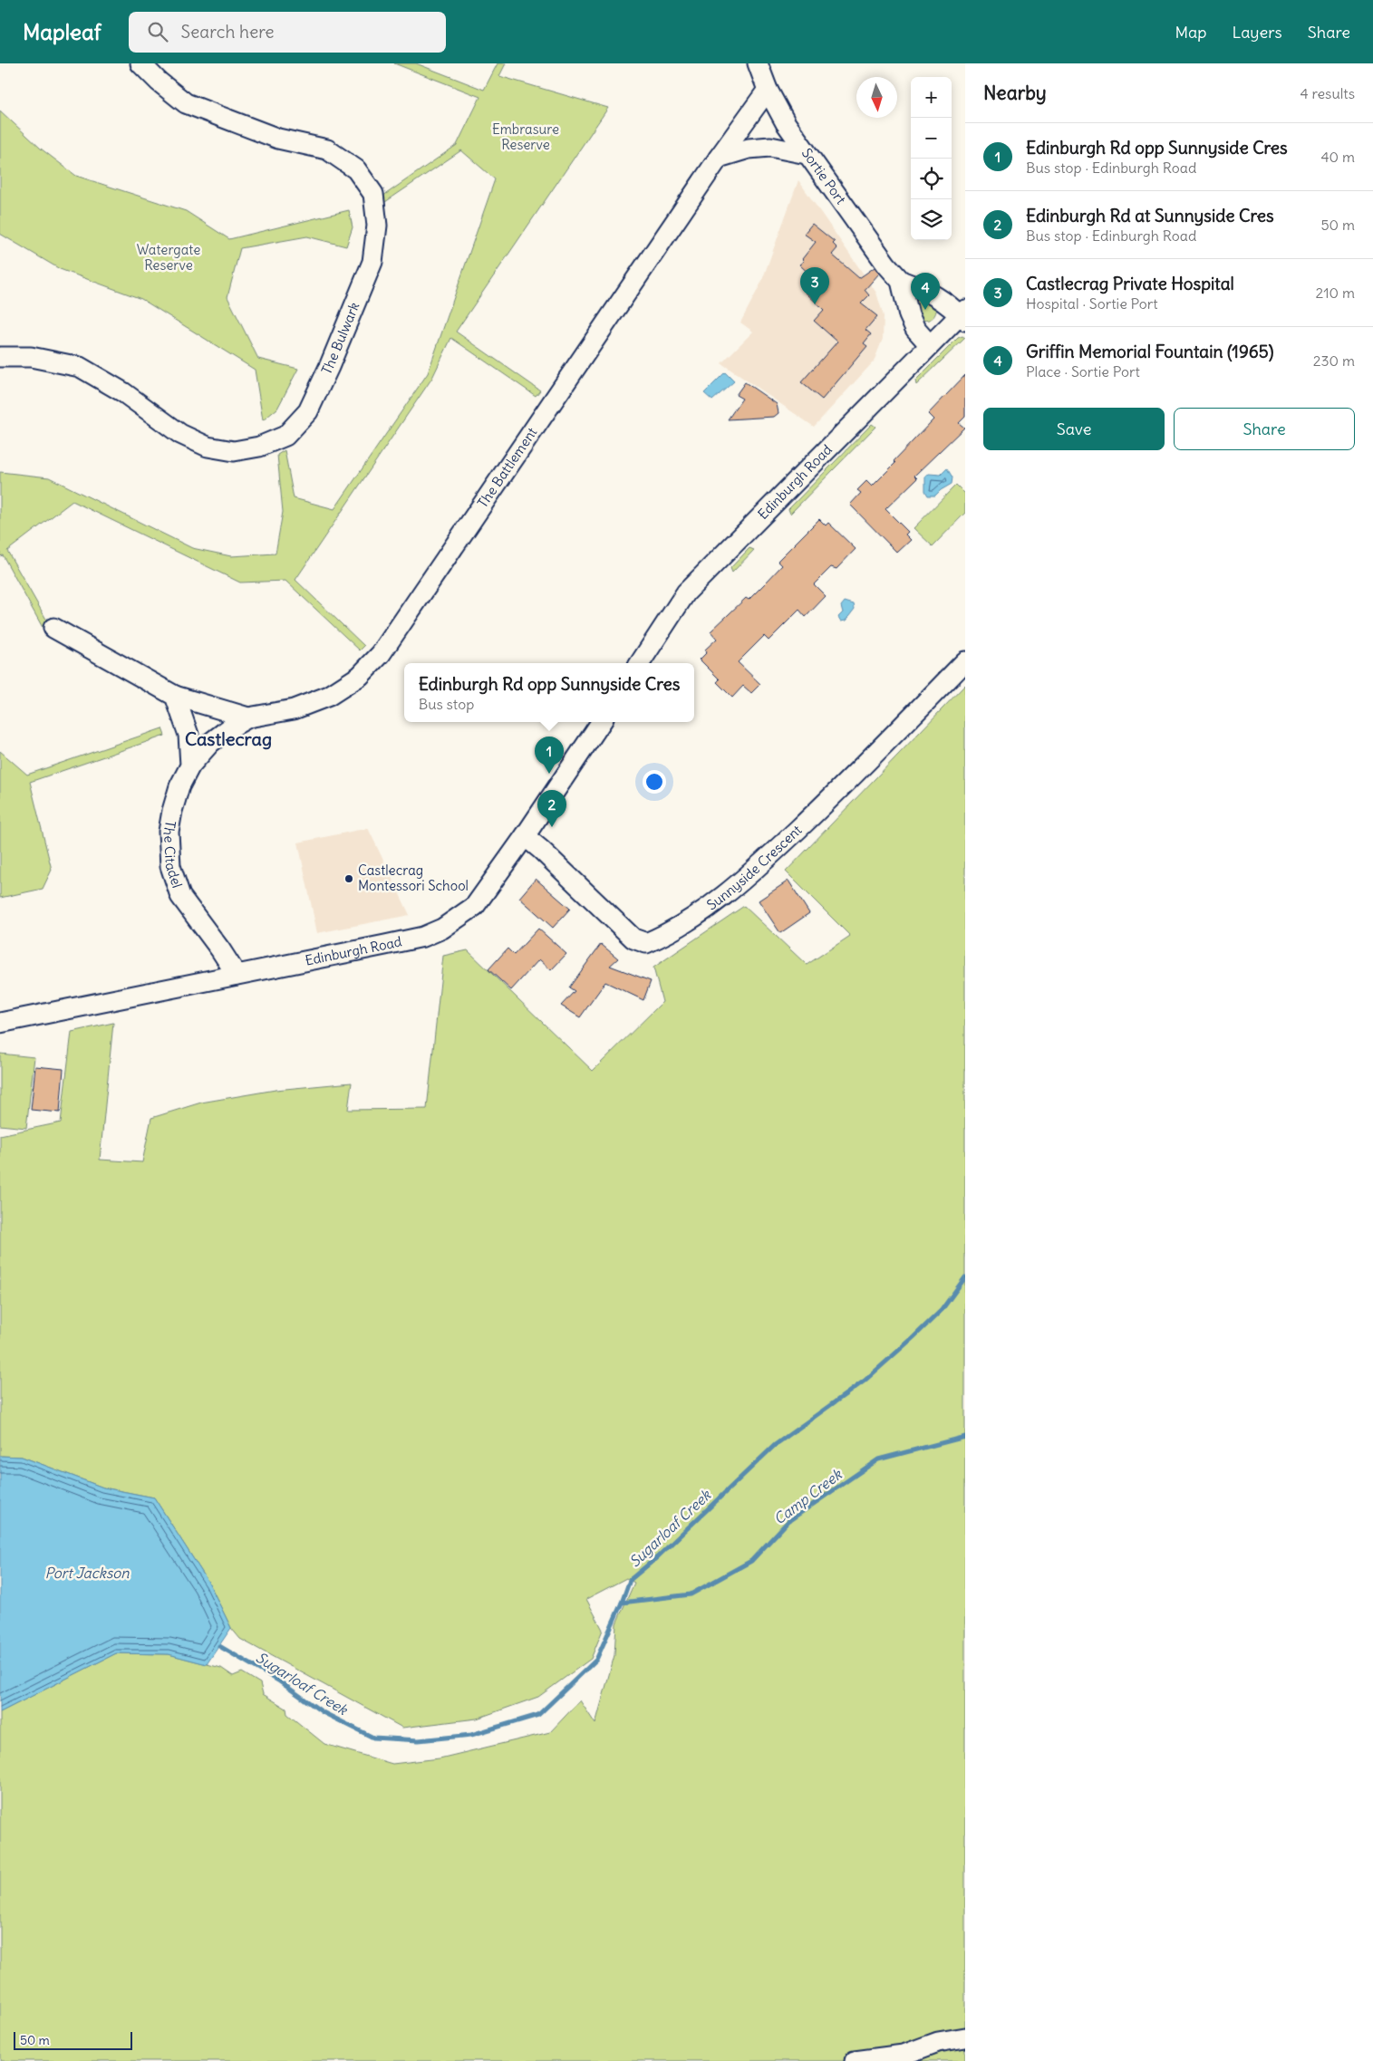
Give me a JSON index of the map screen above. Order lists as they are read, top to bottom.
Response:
{
  "streets": {
    "street": [
      "Sortie Port",
      "The Bulwark",
      "The Battlement",
      "Edinburgh Road",
      "The Citadel",
      "Sunnyside Crescent"
    ]
  },
  "crossings": [
    ["Sortie Port", "The Battlement"],
    ["Sortie Port", "Edinburgh Road"],
    ["The Battlement", "The Citadel"],
    ["Edinburgh Road", "The Citadel"],
    ["Edinburgh Road", "Sunnyside Crescent"]
  ],
  "districts": ["Castlecrag"],
  "water": ["Camp Creek", "Sugarloaf Creek", "Port Jackson"],
  "parks": ["Embrasure Reserve", "Watergate Reserve"],
  "places": ["Castlecrag Montessori School"],
  "scale_bar": "50 m",
  "north": "bottom",
  "page": {
    "header": "Mapleaf",
    "search": "Search here",
    "nav": ["Map", "Layers", "Share"],
    "heading": ["Nearby", "4 results"],
    "map_buttons": ["+", "−"],
    "list": [
      {
        "mark": "1",
        "name": "Edinburgh Rd opp Sunnyside Cres",
        "note": "Bus stop · Edinburgh Road",
        "value": "40 m"
      },
      {
        "mark": "2",
        "name": "Edinburgh Rd at Sunnyside Cres",
        "note": "Bus stop · Edinburgh Road",
        "value": "50 m"
      },
      {
        "mark": "3",
        "name": "Castlecrag Private Hospital",
        "note": "Hospital · Sortie Port",
        "value": "210 m"
      },
      {
        "mark": "4",
        "name": "Griffin Memorial Fountain (1965)",
        "note": "Place · Sortie Port",
        "value": "230 m"
      }
    ],
    "pins": [
      "3",
      "4",
      "1",
      "2"
    ],
    "buttons": ["Save", "Share"],
    "popup": ["Edinburgh Rd opp Sunnyside Cres", "Bus stop"],
    "scale": "50 m"
  }
}
